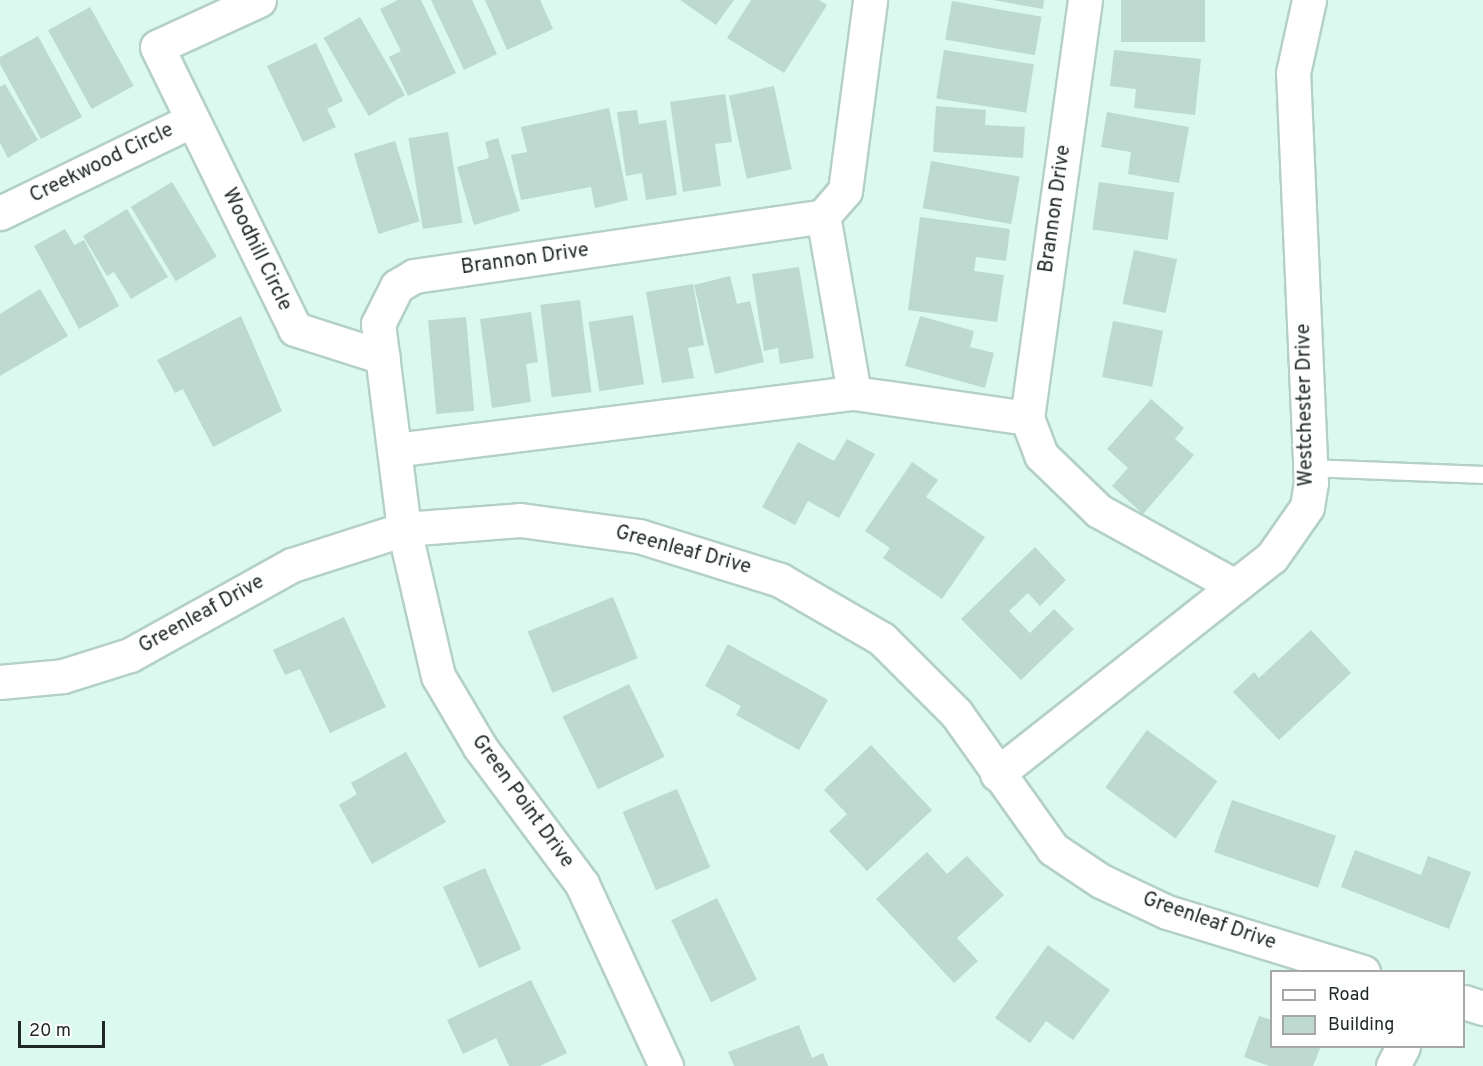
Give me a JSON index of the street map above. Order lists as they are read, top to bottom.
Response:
{
  "streets": {
    "street": [
      "Creekwood Circle",
      "Brannon Drive",
      "Woodhill Circle",
      "Westchester Drive",
      "Greenleaf Drive",
      "Green Point Drive"
    ]
  },
  "crossings": [
    ["Creekwood Circle", "Woodhill Circle"],
    ["Brannon Drive", "Woodhill Circle"],
    ["Brannon Drive", "Westchester Drive"],
    ["Brannon Drive", "Greenleaf Drive"],
    ["Brannon Drive", "Green Point Drive"],
    ["Westchester Drive", "Greenleaf Drive"],
    ["Greenleaf Drive", "Green Point Drive"]
  ],
  "legend": ["Road", "Building"],
  "scale_bar": "20 m"
}
